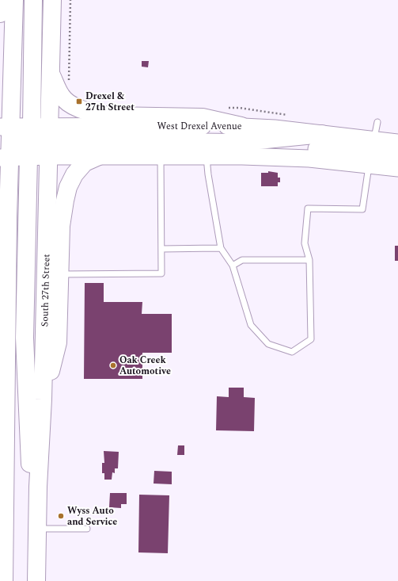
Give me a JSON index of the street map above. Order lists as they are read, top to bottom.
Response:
{
  "streets": {
    "main road": ["South 27th Street"],
    "street": ["West Drexel Avenue"]
  },
  "crossings": [
    ["West Drexel Avenue", "South 27th Street"]
  ],
  "places": {
    "transit": ["Drexel & 27th Street"],
    "other": ["Oak Creek Automotive", "Wyss Auto and Service"]
  }
}
